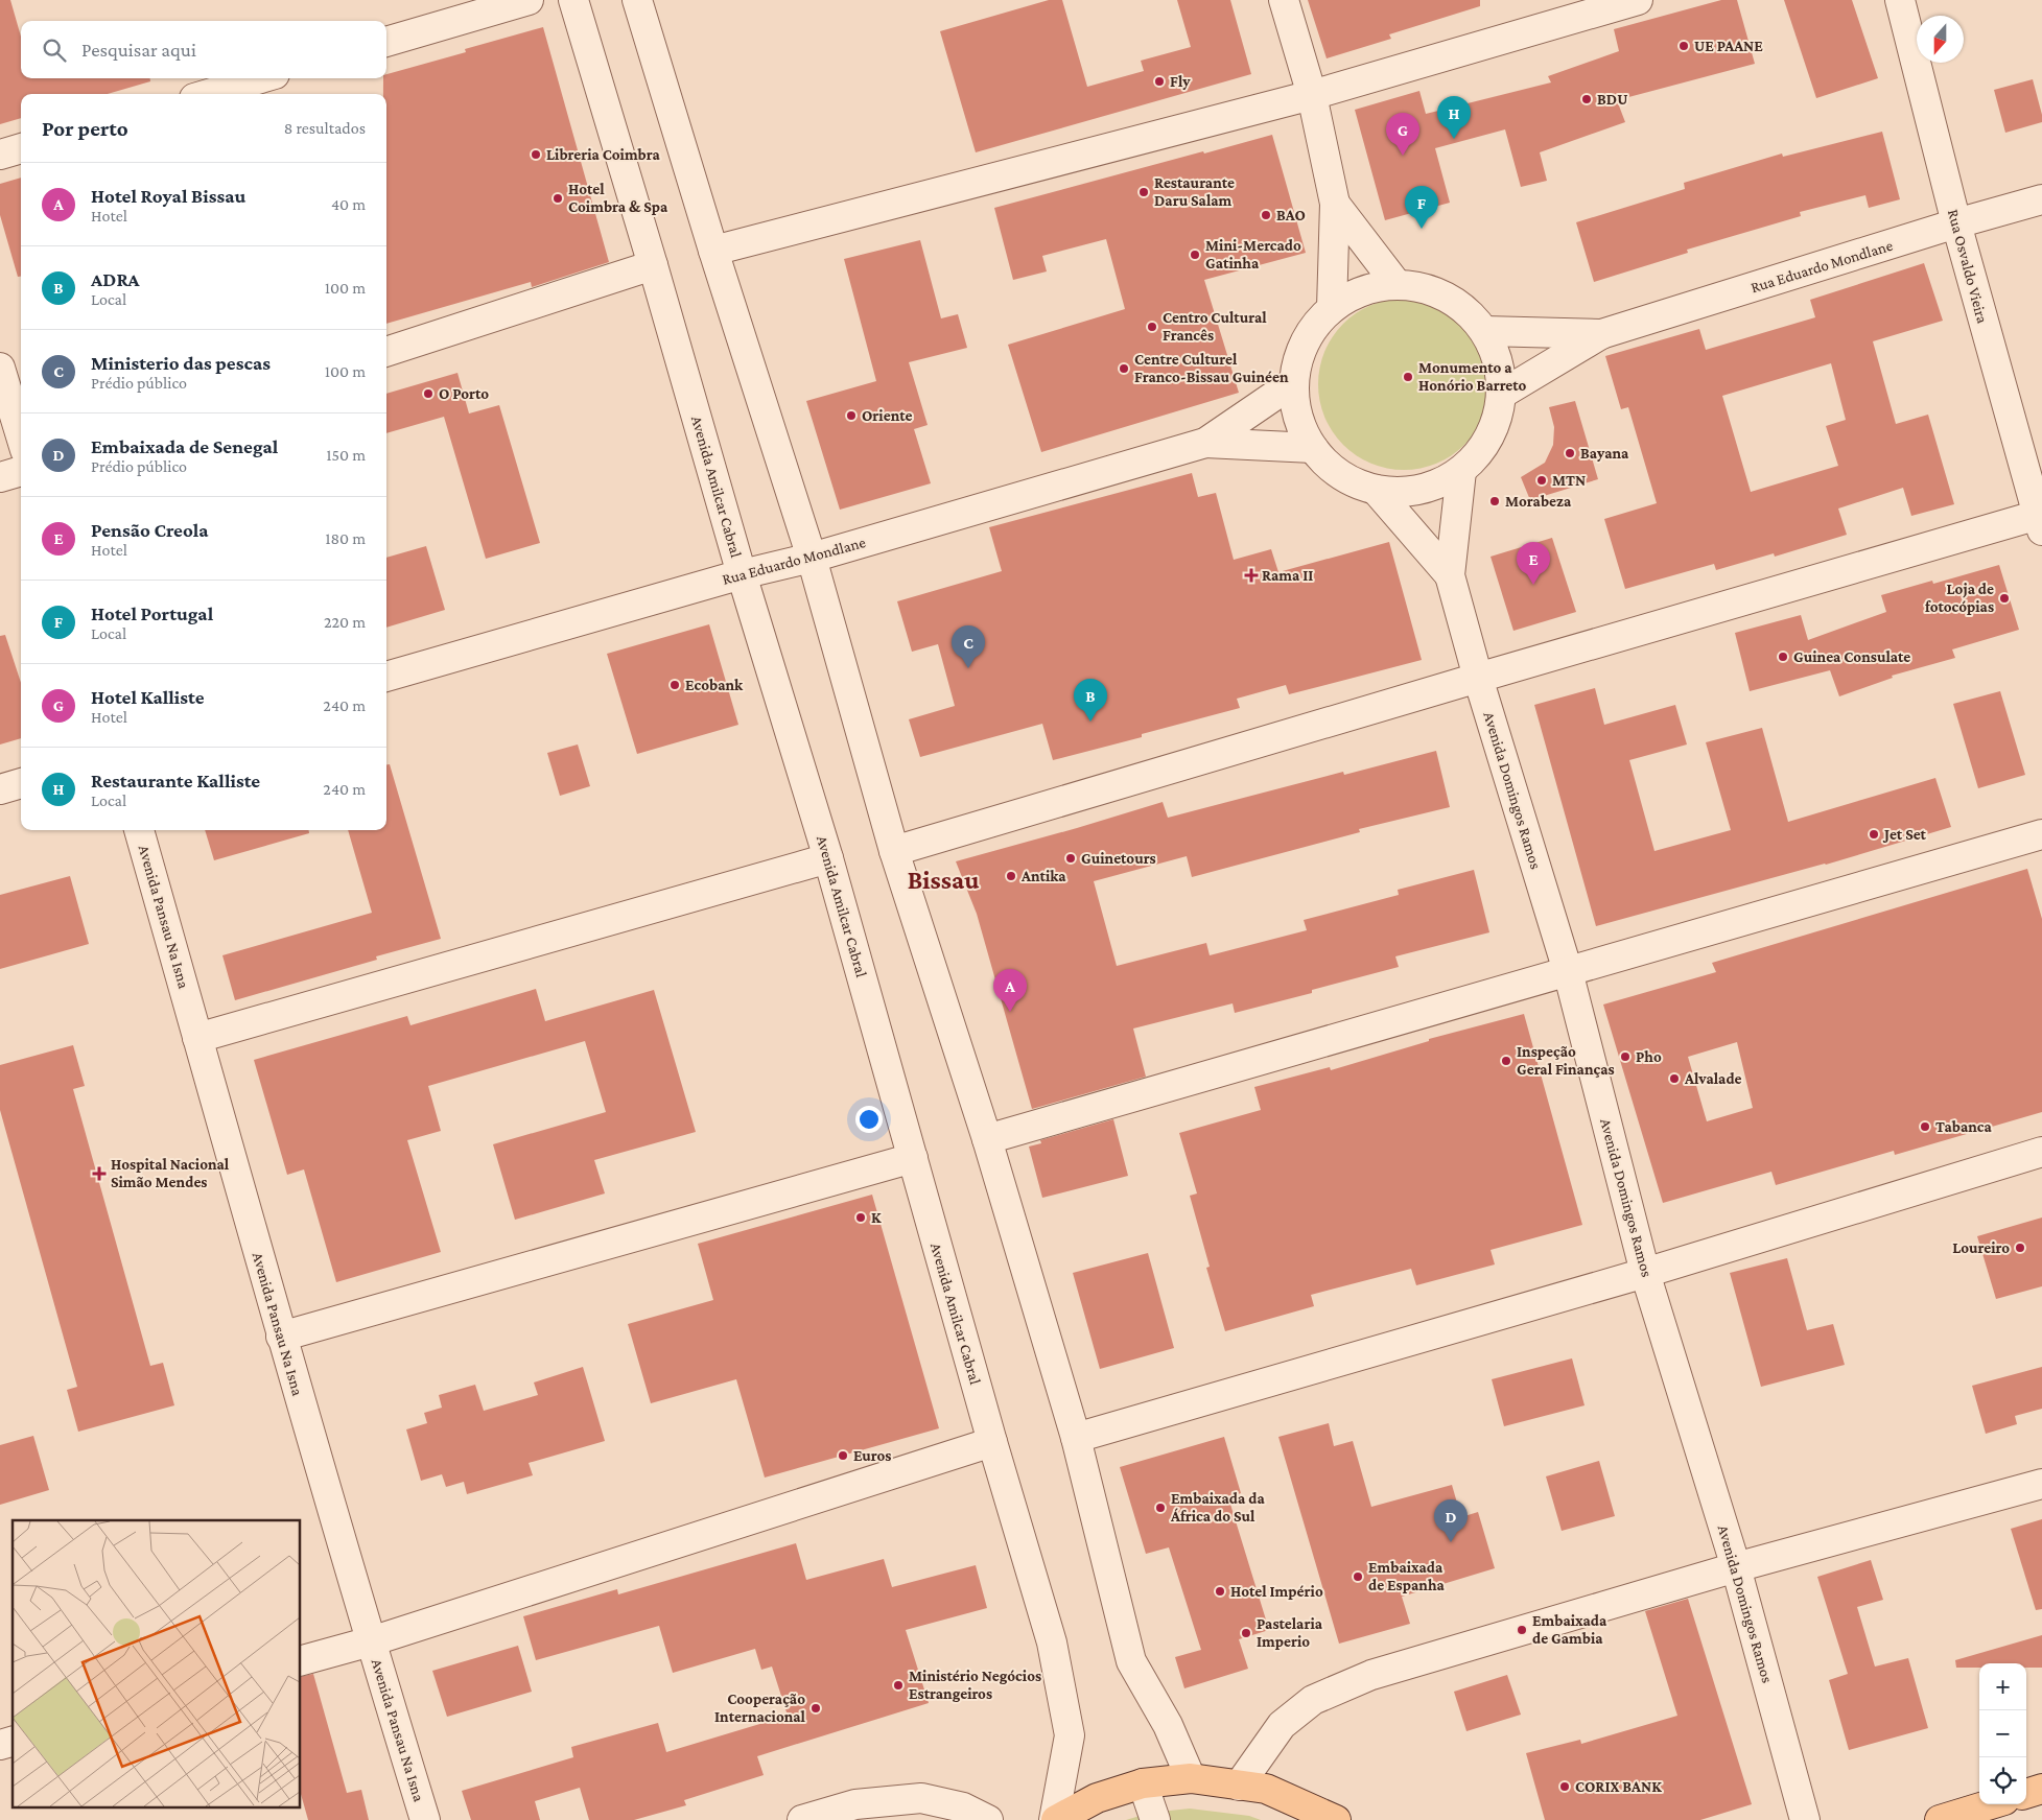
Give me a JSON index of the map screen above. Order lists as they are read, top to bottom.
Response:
{
  "streets": {
    "street": [
      "Rua Eduardo Mondlane",
      "Rua Osvaldo Vieira",
      "Avenida Amilcar Cabral",
      "Avenida Domingos Ramos",
      "Avenida Pansau Na Isna"
    ]
  },
  "crossings": [
    ["Rua Eduardo Mondlane", "Rua Osvaldo Vieira"],
    ["Rua Eduardo Mondlane", "Avenida Amilcar Cabral"]
  ],
  "districts": ["Bissau"],
  "places": {
    "other": [
      "UE PAANE",
      "Fly",
      "BDU",
      "Libreria Coimbra",
      "Restaurante Daru Salam",
      "Hotel Coimbra & Spa",
      "BAO",
      "Mini-Mercado Gatinha",
      "Centro Cultural Francês",
      "Centre Culturel Franco-Bissau Guinéen",
      "Monumento a Honório Barreto",
      "O Porto",
      "Oriente",
      "Bayana",
      "MTN",
      "Morabeza",
      "Loja de fotocópias",
      "Guinea Consulate",
      "Ecobank",
      "Jet Set",
      "Guinetours",
      "Antika",
      "Pho",
      "Inspeção Geral Finanças",
      "Alvalade",
      "Tabanca",
      "K",
      "Loureiro",
      "Euros",
      "Embaixada da África do Sul",
      "Embaixada de Espanha",
      "Hotel Império",
      "Embaixada de Gambia",
      "Pastelaria Imperio",
      "Ministério Negócios Estrangeiros",
      "Cooperação Internacional",
      "CORIX BANK"
    ],
    "health": ["Rama II", "Hospital Nacional Simão Mendes"]
  },
  "north": "bottom",
  "page": {
    "search": "Pesquisar aqui",
    "heading": ["Por perto", "8 resultados"],
    "pins": [
      "H",
      "G",
      "F",
      "E",
      "C",
      "B",
      "A",
      "D"
    ],
    "list": [
      {
        "mark": "A",
        "name": "Hotel Royal Bissau",
        "note": "Hotel",
        "value": "40 m"
      },
      {
        "mark": "B",
        "name": "ADRA",
        "note": "Local",
        "value": "100 m"
      },
      {
        "mark": "C",
        "name": "Ministerio das pescas",
        "note": "Prédio público",
        "value": "100 m"
      },
      {
        "mark": "D",
        "name": "Embaixada de Senegal",
        "note": "Prédio público",
        "value": "150 m"
      },
      {
        "mark": "E",
        "name": "Pensão Creola",
        "note": "Hotel",
        "value": "180 m"
      },
      {
        "mark": "F",
        "name": "Hotel Portugal",
        "note": "Local",
        "value": "220 m"
      },
      {
        "mark": "G",
        "name": "Hotel Kalliste",
        "note": "Hotel",
        "value": "240 m"
      },
      {
        "mark": "H",
        "name": "Restaurante Kalliste",
        "note": "Local",
        "value": "240 m"
      }
    ],
    "map_buttons": ["+", "−"]
  }
}
